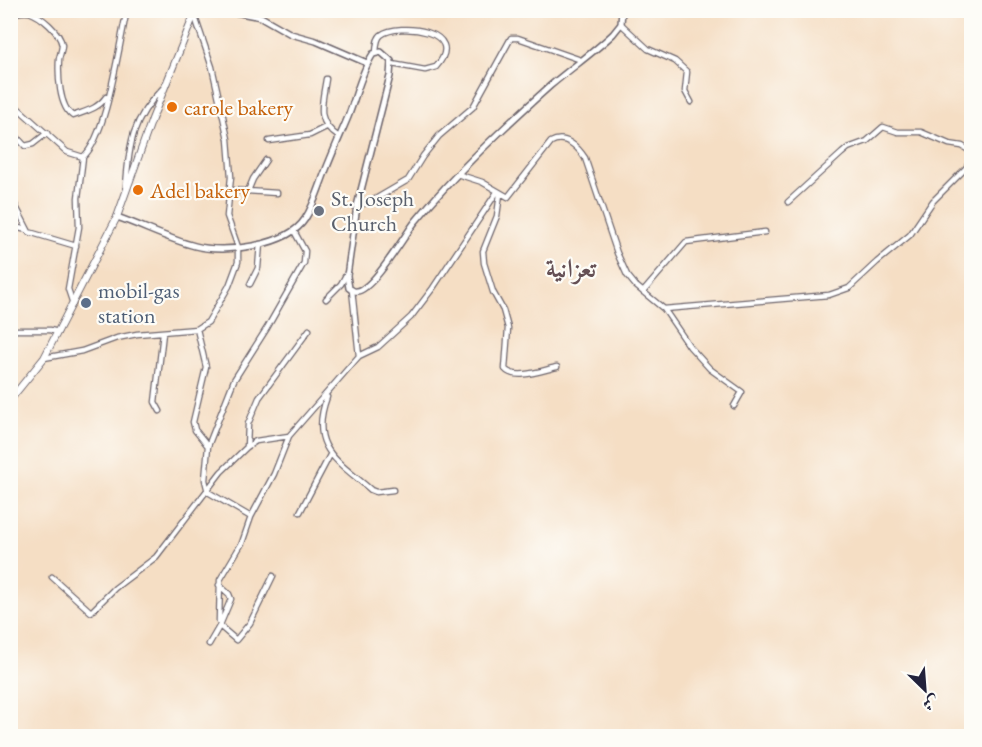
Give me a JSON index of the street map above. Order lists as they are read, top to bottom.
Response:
{
  "districts": ["تعزانية"],
  "places": [
    "carole bakery",
    "Adel bakery",
    "St. Joseph Church",
    "mobil-gas station"
  ],
  "north": "bottom right"
}
